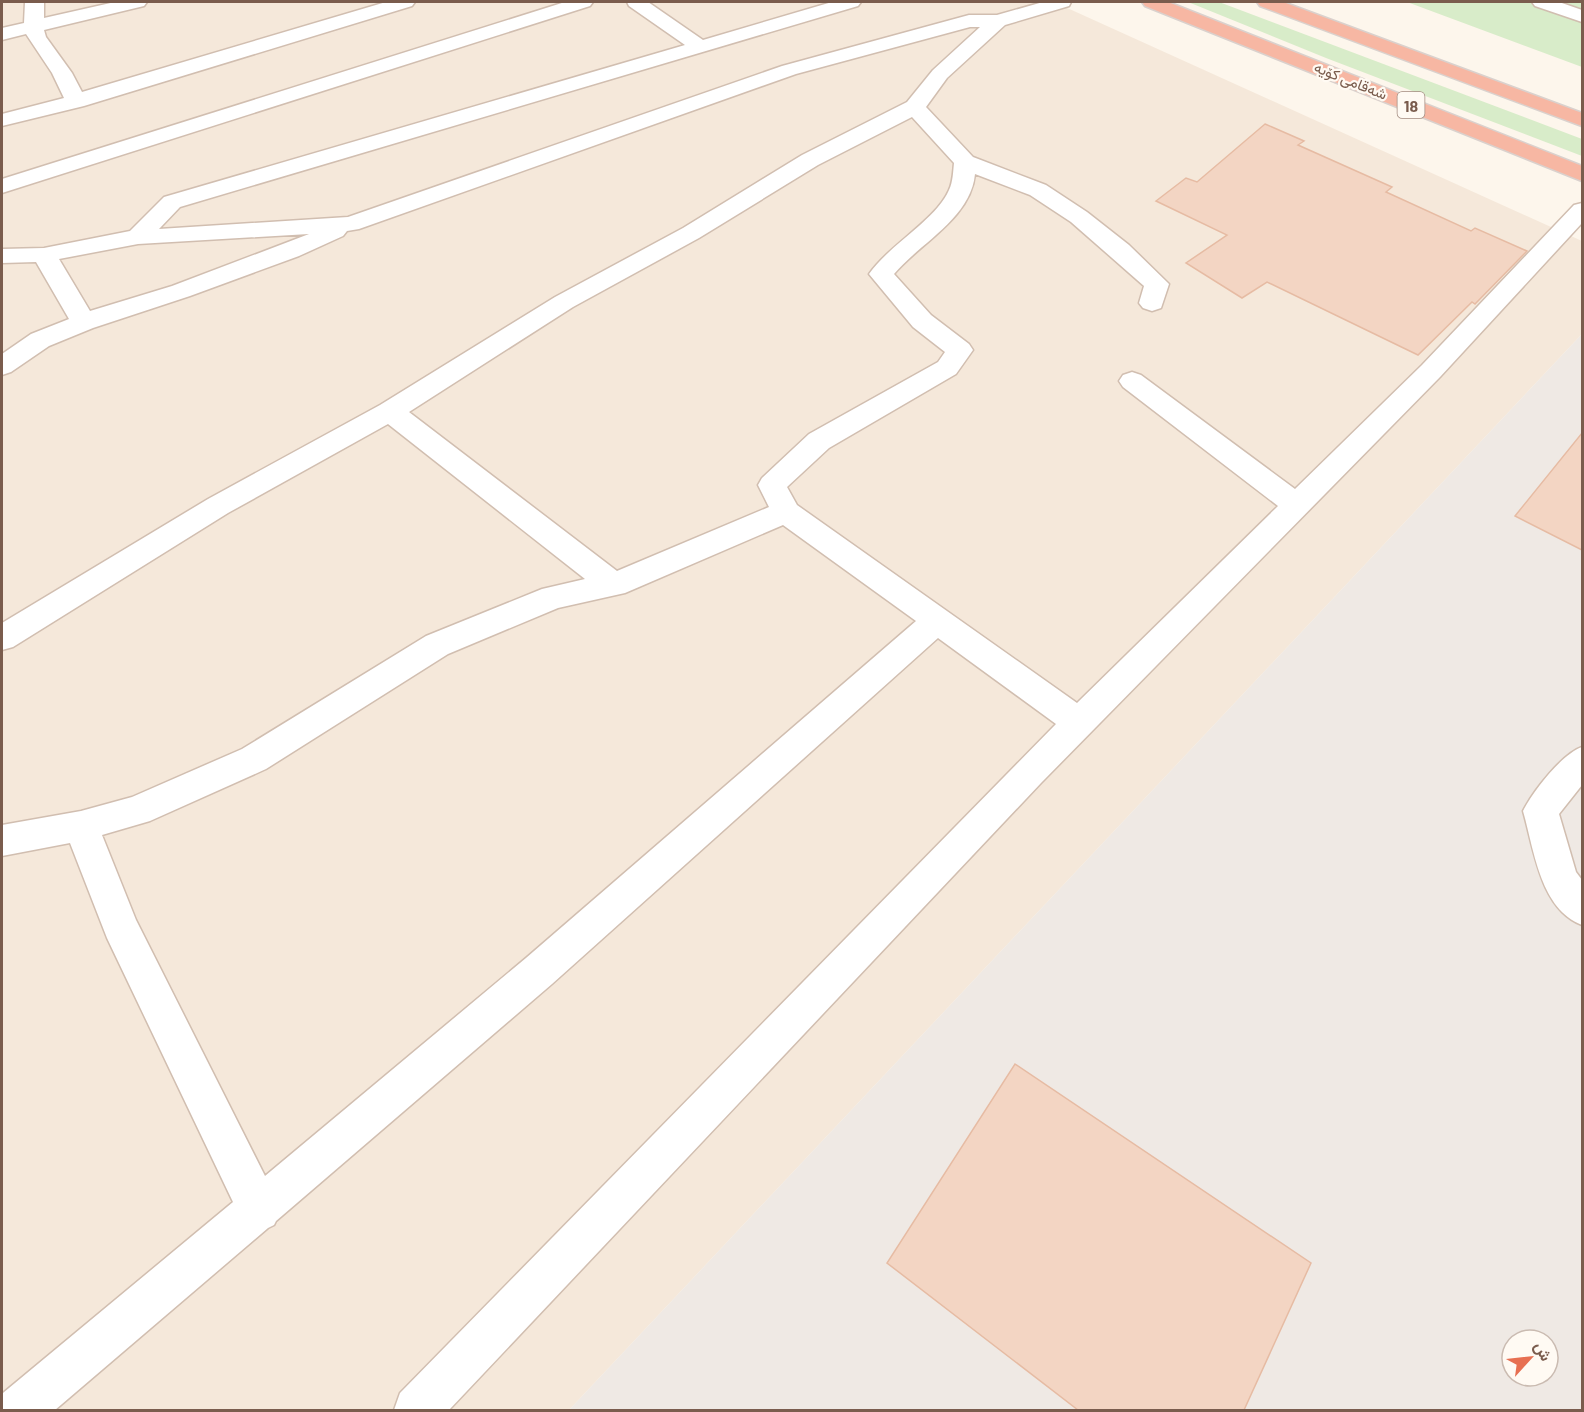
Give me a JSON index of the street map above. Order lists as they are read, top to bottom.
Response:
{
  "streets": {
    "highway": ["شەقامی کۆیە", "18"]
  },
  "north": "top right"
}
